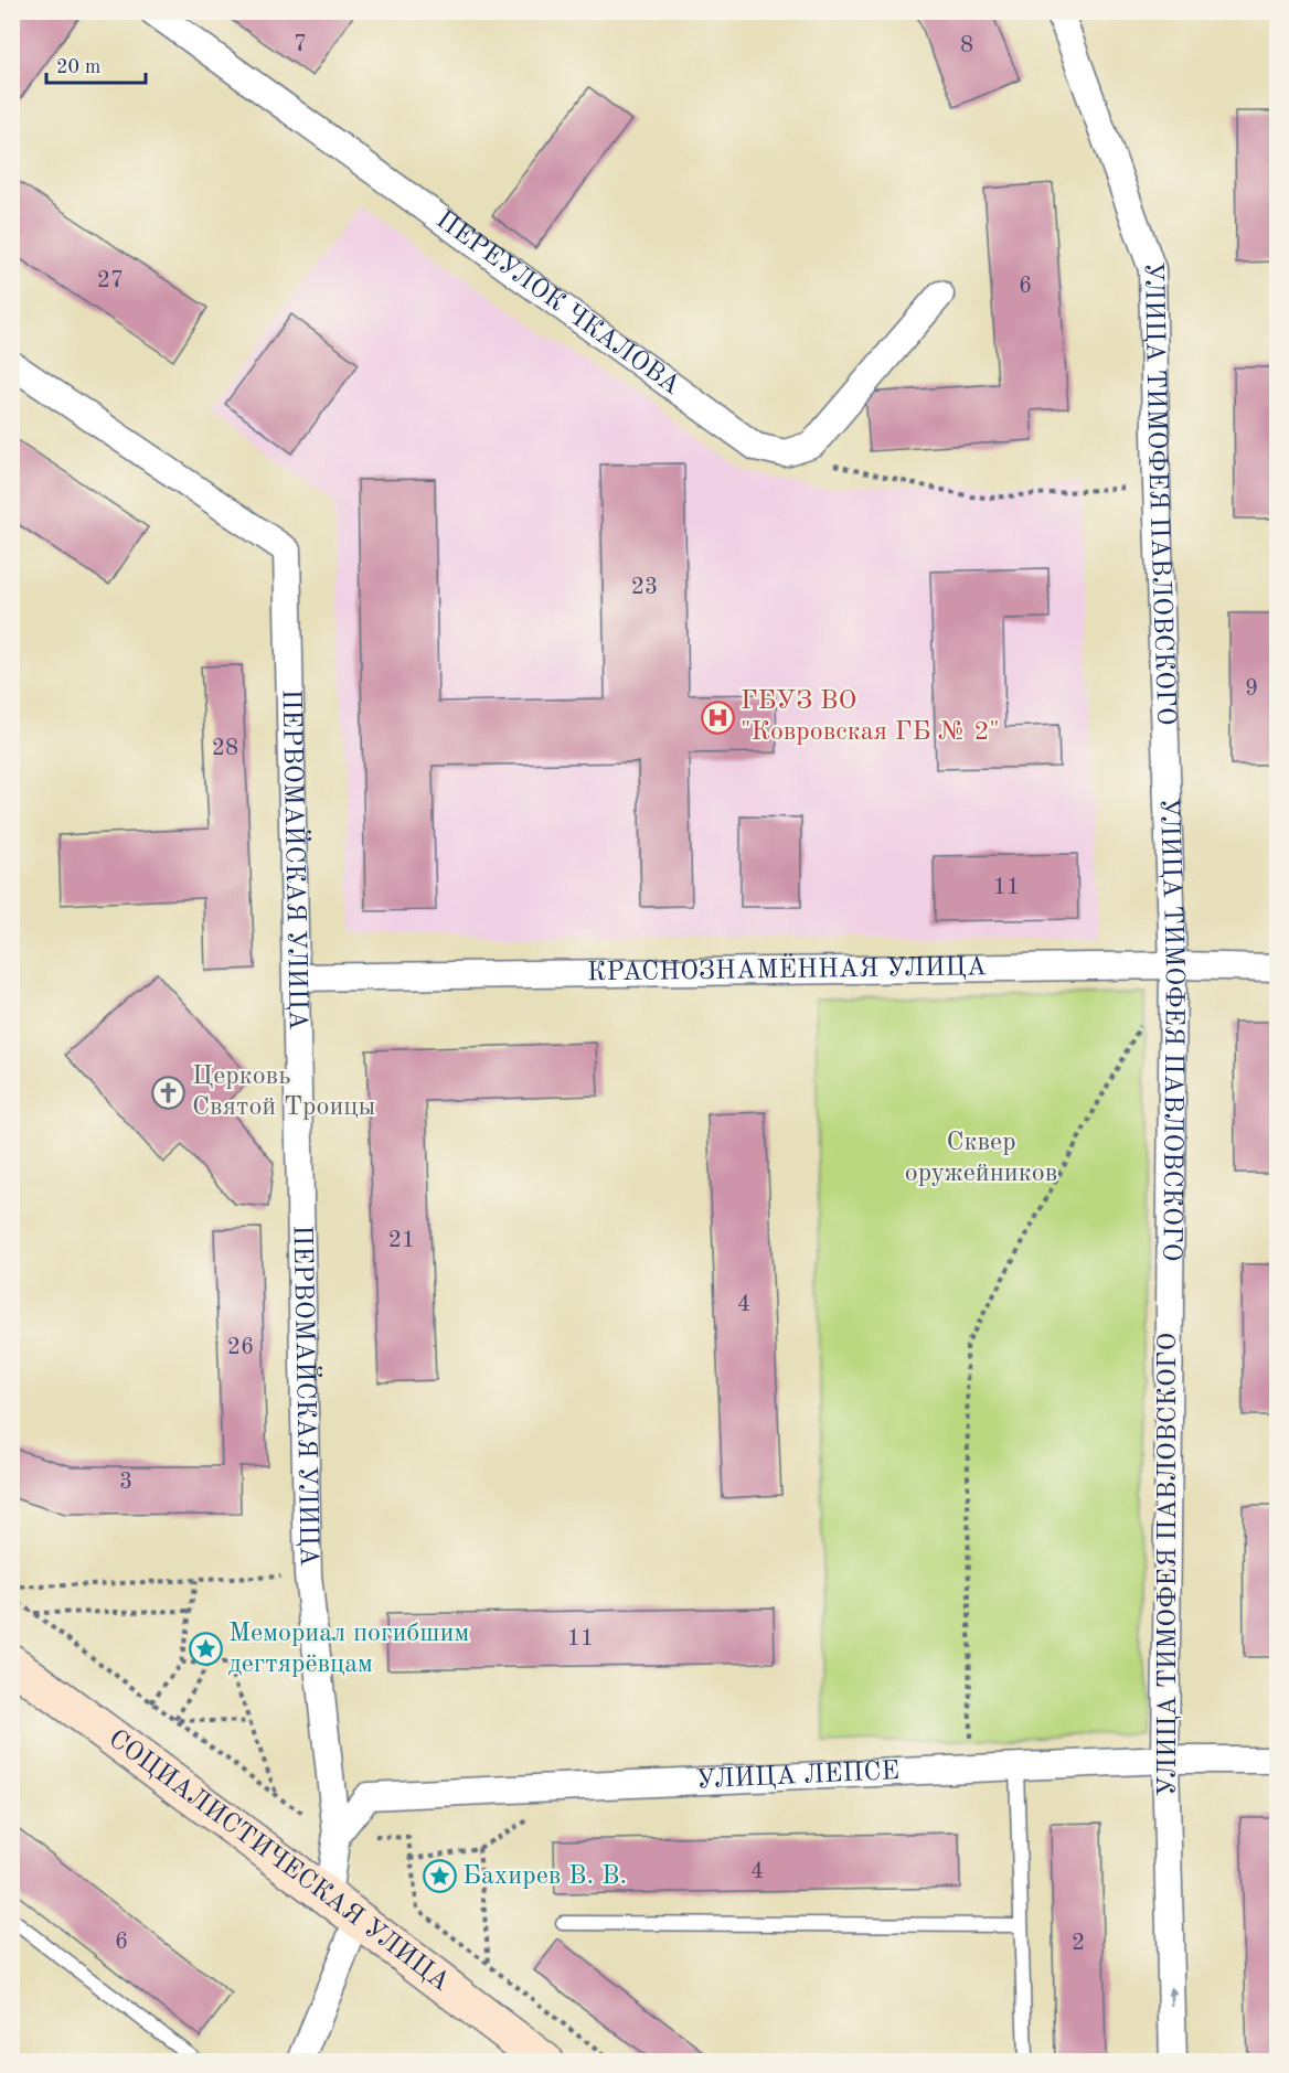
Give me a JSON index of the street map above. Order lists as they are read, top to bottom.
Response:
{
  "streets": {
    "main road": ["СОЦИАЛИСТИЧЕСКАЯ УЛИЦА"],
    "street": [
      "ПЕРЕУЛОК ЧКАЛОВА",
      "УЛИЦА ТИМОФЕЯ ПАВЛОВСКОГО",
      "ПЕРВОМАЙСКАЯ УЛИЦА",
      "КРАСНОЗНАМЁННАЯ УЛИЦА",
      "УЛИЦА ЛЕПСЕ"
    ]
  },
  "crossings": [
    ["УЛИЦА ТИМОФЕЯ ПАВЛОВСКОГО", "КРАСНОЗНАМЁННАЯ УЛИЦА"],
    ["УЛИЦА ТИМОФЕЯ ПАВЛОВСКОГО", "УЛИЦА ЛЕПСЕ"],
    ["ПЕРВОМАЙСКАЯ УЛИЦА", "КРАСНОЗНАМЁННАЯ УЛИЦА"],
    ["ПЕРВОМАЙСКАЯ УЛИЦА", "УЛИЦА ЛЕПСЕ"],
    ["ПЕРВОМАЙСКАЯ УЛИЦА", "СОЦИАЛИСТИЧЕСКАЯ УЛИЦА"]
  ],
  "parks": ["Сквер оружейников"],
  "places": {
    "hospital": ["ГБУЗ ВО \"Ковровская ГБ № 2\""],
    "church": ["Церковь Святой Троицы"],
    "place": ["Мемориал погибшим дегтярёвцам", "Бахирев В. В."]
  },
  "house_numbers": [
    "7",
    "8",
    "27",
    "6",
    "23",
    "9",
    "28",
    "11",
    "21",
    "4",
    "26",
    "3",
    "11",
    "4",
    "6",
    "2"
  ],
  "scale_bar": "20 m"
}
